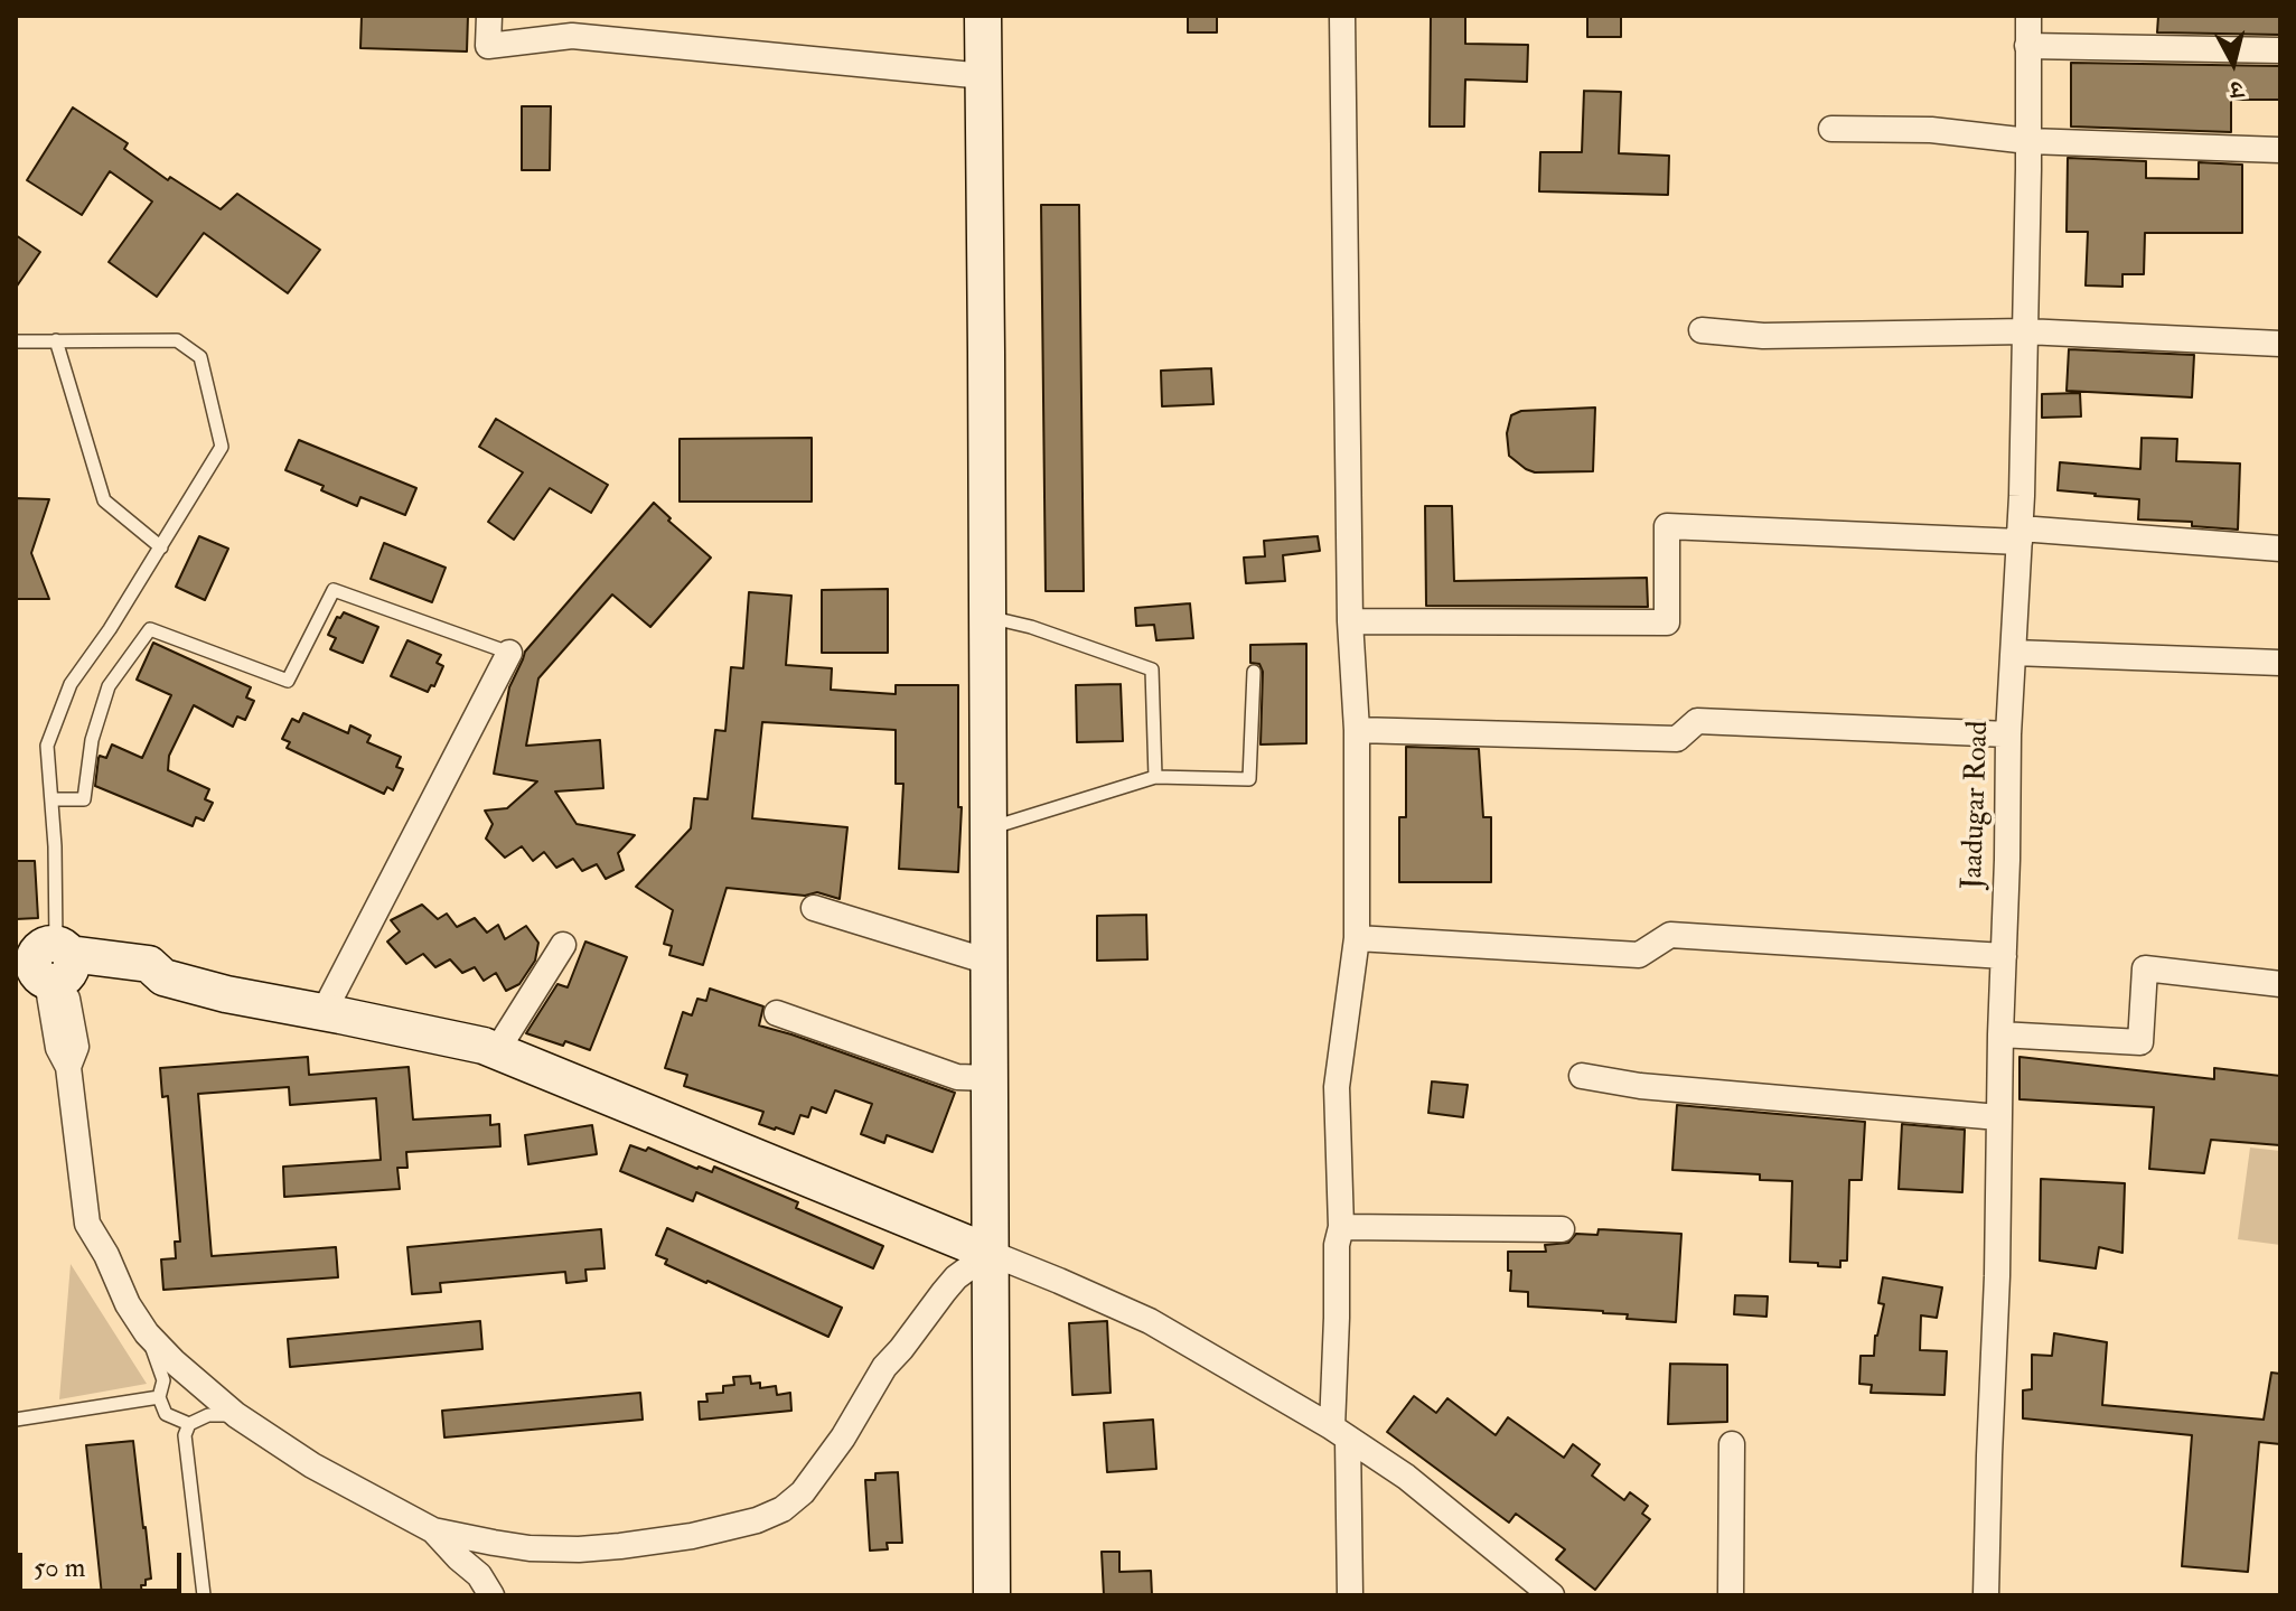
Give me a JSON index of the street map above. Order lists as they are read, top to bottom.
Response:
{
  "streets": {
    "street": ["Jaadugar Road"]
  },
  "scale_bar": "50 m",
  "north": "bottom"
}
